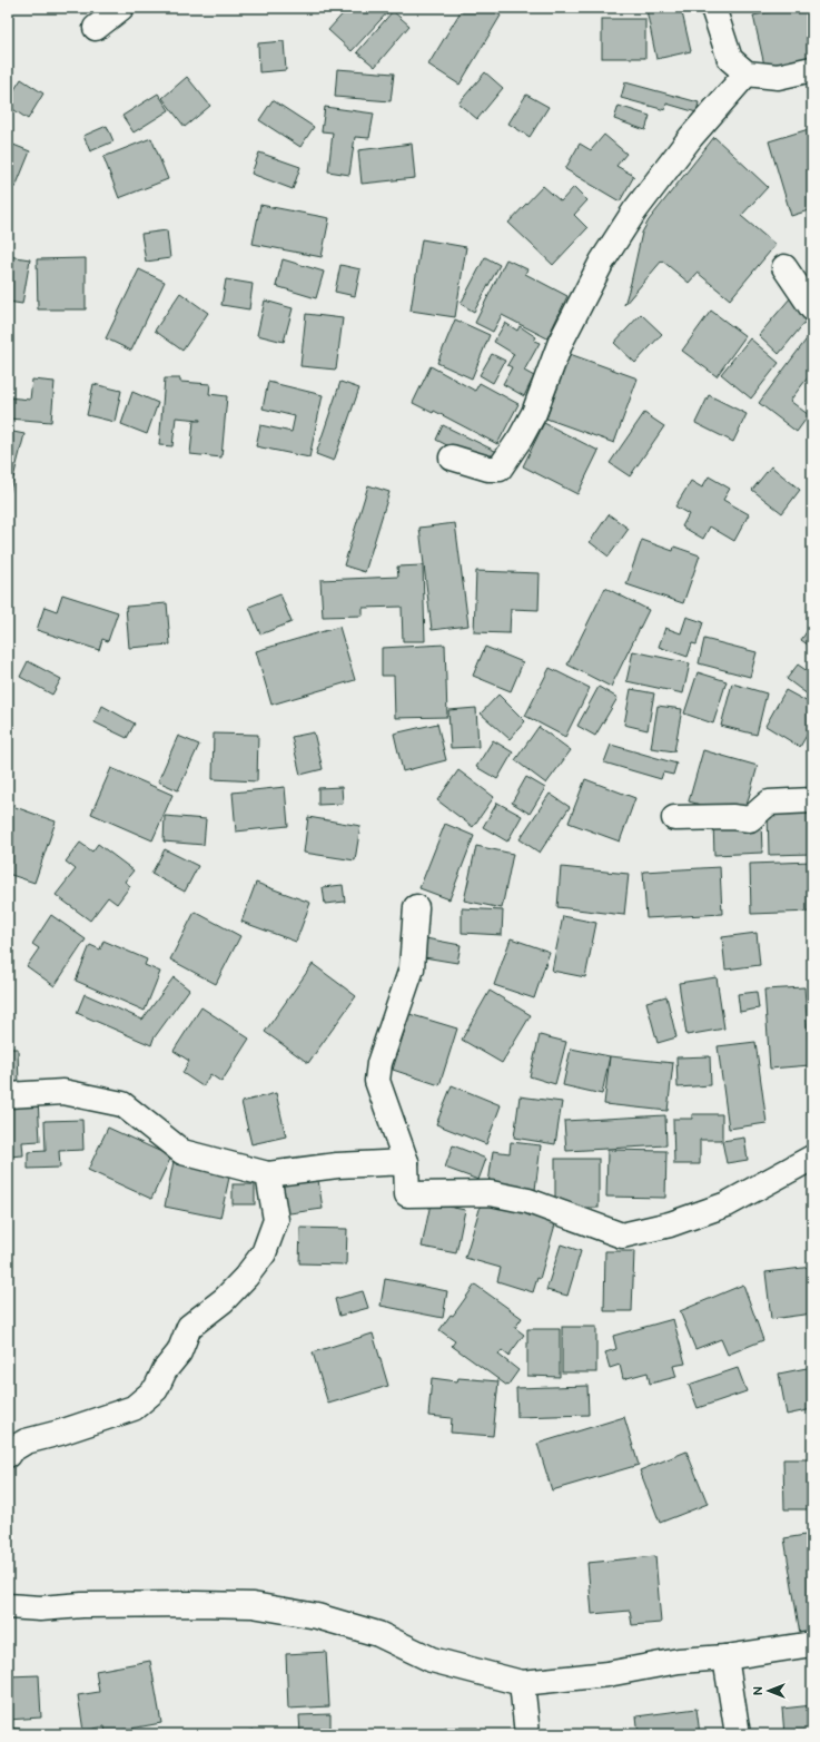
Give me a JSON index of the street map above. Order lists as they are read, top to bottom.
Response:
{
  "north": "left"
}
